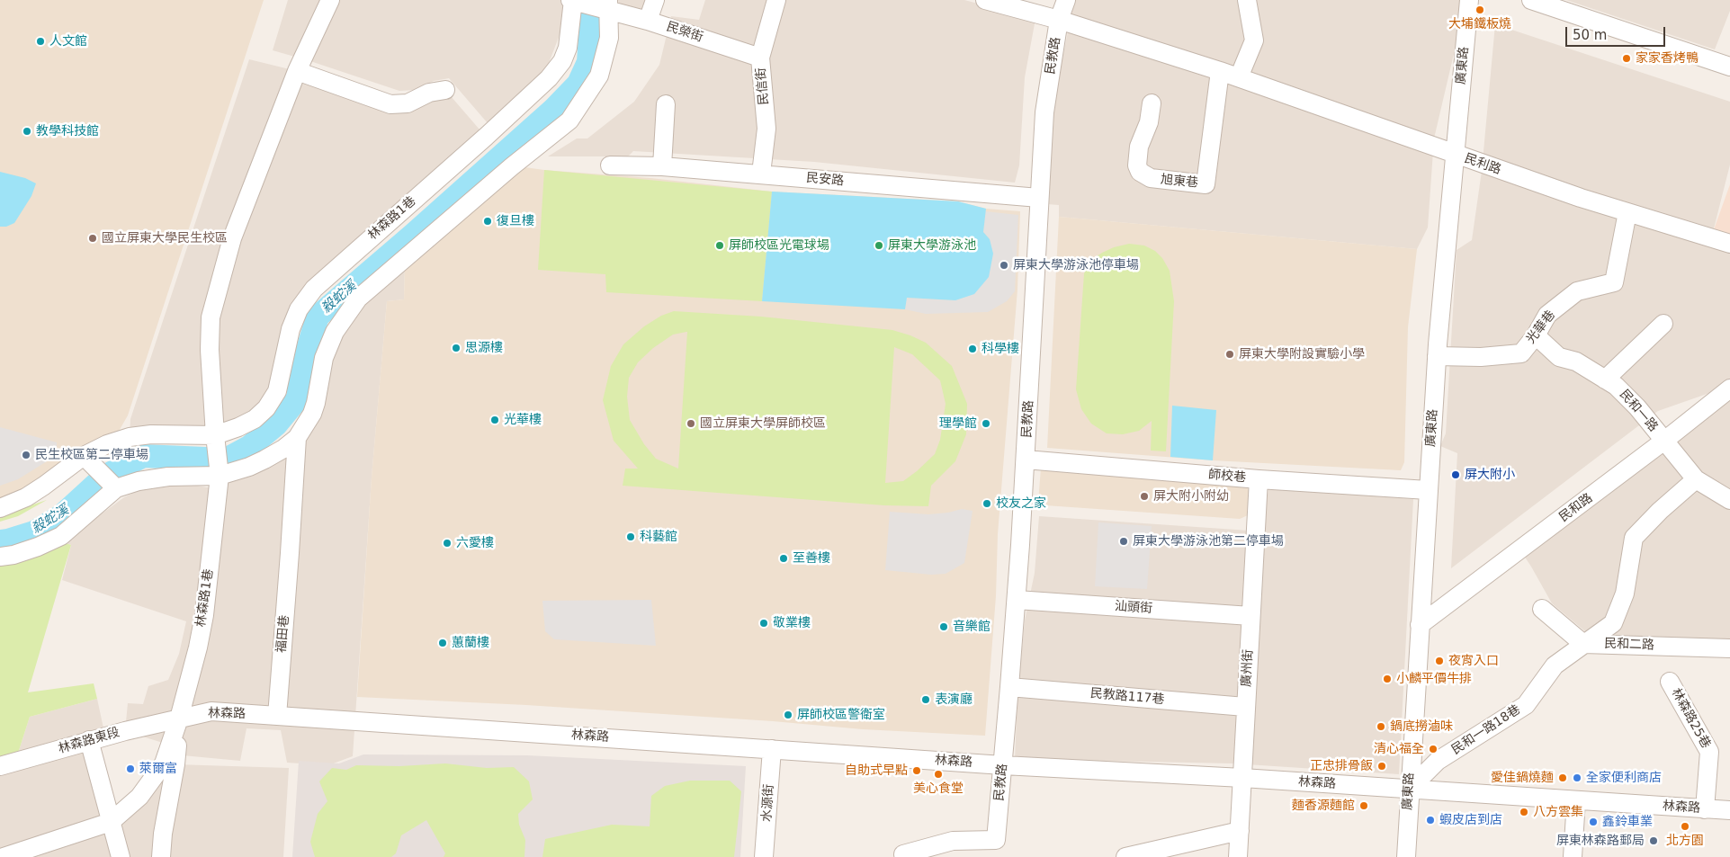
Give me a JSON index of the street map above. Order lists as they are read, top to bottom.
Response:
{
  "streets": {
    "street": [
      "民榮街",
      "民教路",
      "廣東路",
      "民信街",
      "民利路",
      "民安路",
      "旭東巷",
      "林森路1巷",
      "光華巷",
      "民和一路",
      "師校巷",
      "民和路",
      "汕頭街",
      "福田巷",
      "民和二路",
      "廣州街",
      "民教路117巷",
      "林森路",
      "林森路25巷",
      "民和一路18巷",
      "林森路東段",
      "水源街"
    ]
  },
  "crossings": [
    ["民榮街", "民信街"],
    ["民榮街", "林森路1巷"],
    ["民教路", "民安路"],
    ["民教路", "師校巷"],
    ["民教路", "汕頭街"],
    ["民教路", "民教路117巷"],
    ["民教路", "林森路"],
    ["廣東路", "民利路"],
    ["廣東路", "光華巷"],
    ["廣東路", "師校巷"],
    ["廣東路", "民和路"],
    ["廣東路", "林森路"],
    ["廣東路", "民和一路18巷"],
    ["民信街", "民安路"],
    ["民利路", "光華巷"],
    ["林森路1巷", "林森路"],
    ["林森路1巷", "林森路東段"],
    ["光華巷", "民和一路"],
    ["民和一路", "民和路"],
    ["民和一路", "民和一路18巷"],
    ["師校巷", "廣州街"],
    ["汕頭街", "廣州街"],
    ["福田巷", "林森路"],
    ["民和二路", "民和一路18巷"],
    ["廣州街", "民教路117巷"],
    ["廣州街", "林森路"],
    ["林森路", "林森路25巷"],
    ["林森路", "民和一路18巷"],
    ["林森路", "林森路東段"],
    ["林森路", "水源街"]
  ],
  "water": ["殺蛇溪"],
  "places": [
    "大埔鐵板燒",
    "人文館",
    "家家香烤鴨",
    "教學科技館",
    "復旦樓",
    "國立屏東大學民生校區",
    "屏師校區光電球場",
    "屏東大學游泳池",
    "屏東大學游泳池停車場",
    "思源樓",
    "科學樓",
    "屏東大學附設實驗小學",
    "光華樓",
    "國立屏東大學屏師校區",
    "理學館",
    "民生校區第二停車場",
    "屏大附小",
    "屏大附小附幼",
    "校友之家",
    "科藝館",
    "屏東大學游泳池第二停車場",
    "六愛樓",
    "至善樓",
    "敬業樓",
    "音樂館",
    "蕙蘭樓",
    "夜宵入口",
    "小麟平價牛排",
    "表演廳",
    "屏師校區警衛室",
    "鍋底撈滷味",
    "清心福全",
    "正忠排骨飯",
    "萊爾富",
    "自助式早點",
    "美心食堂",
    "愛佳鍋燒麵",
    "全家便利商店",
    "麵香源麵館",
    "八方雲集",
    "蝦皮店到店",
    "鑫鈴車業",
    "北方園",
    "屏東林森路郵局"
  ],
  "scale_bar": "50 m"
}
